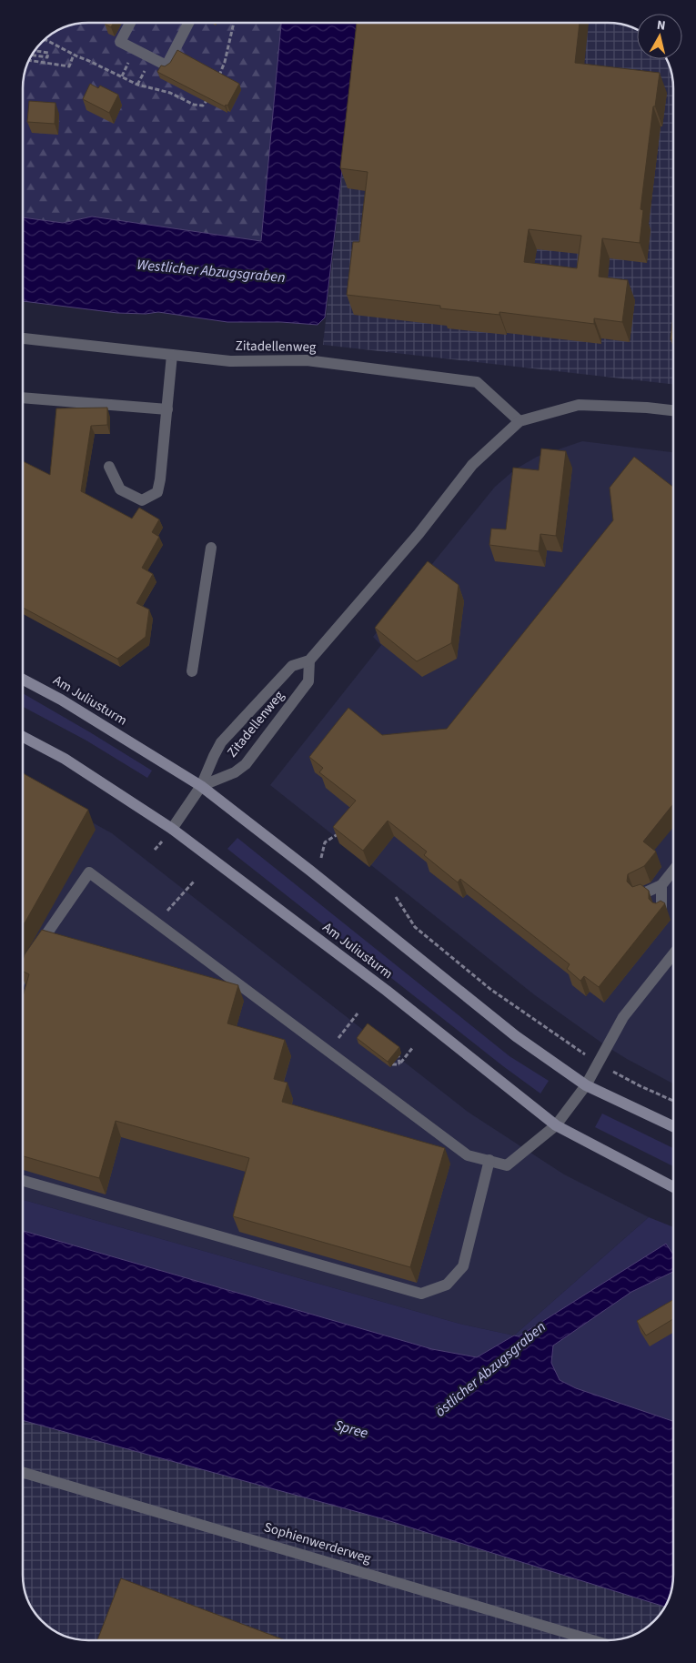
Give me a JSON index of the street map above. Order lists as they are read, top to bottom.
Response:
{
  "streets": {
    "main road": ["Am Juliusturm"],
    "street": ["Zitadellenweg", "Sophienwerderweg"]
  },
  "crossings": [
    ["Zitadellenweg", "Am Juliusturm"]
  ],
  "water": ["Westlicher Abzugsgraben", "östlicher Abzugsgraben", "Spree"],
  "north": "top"
}
